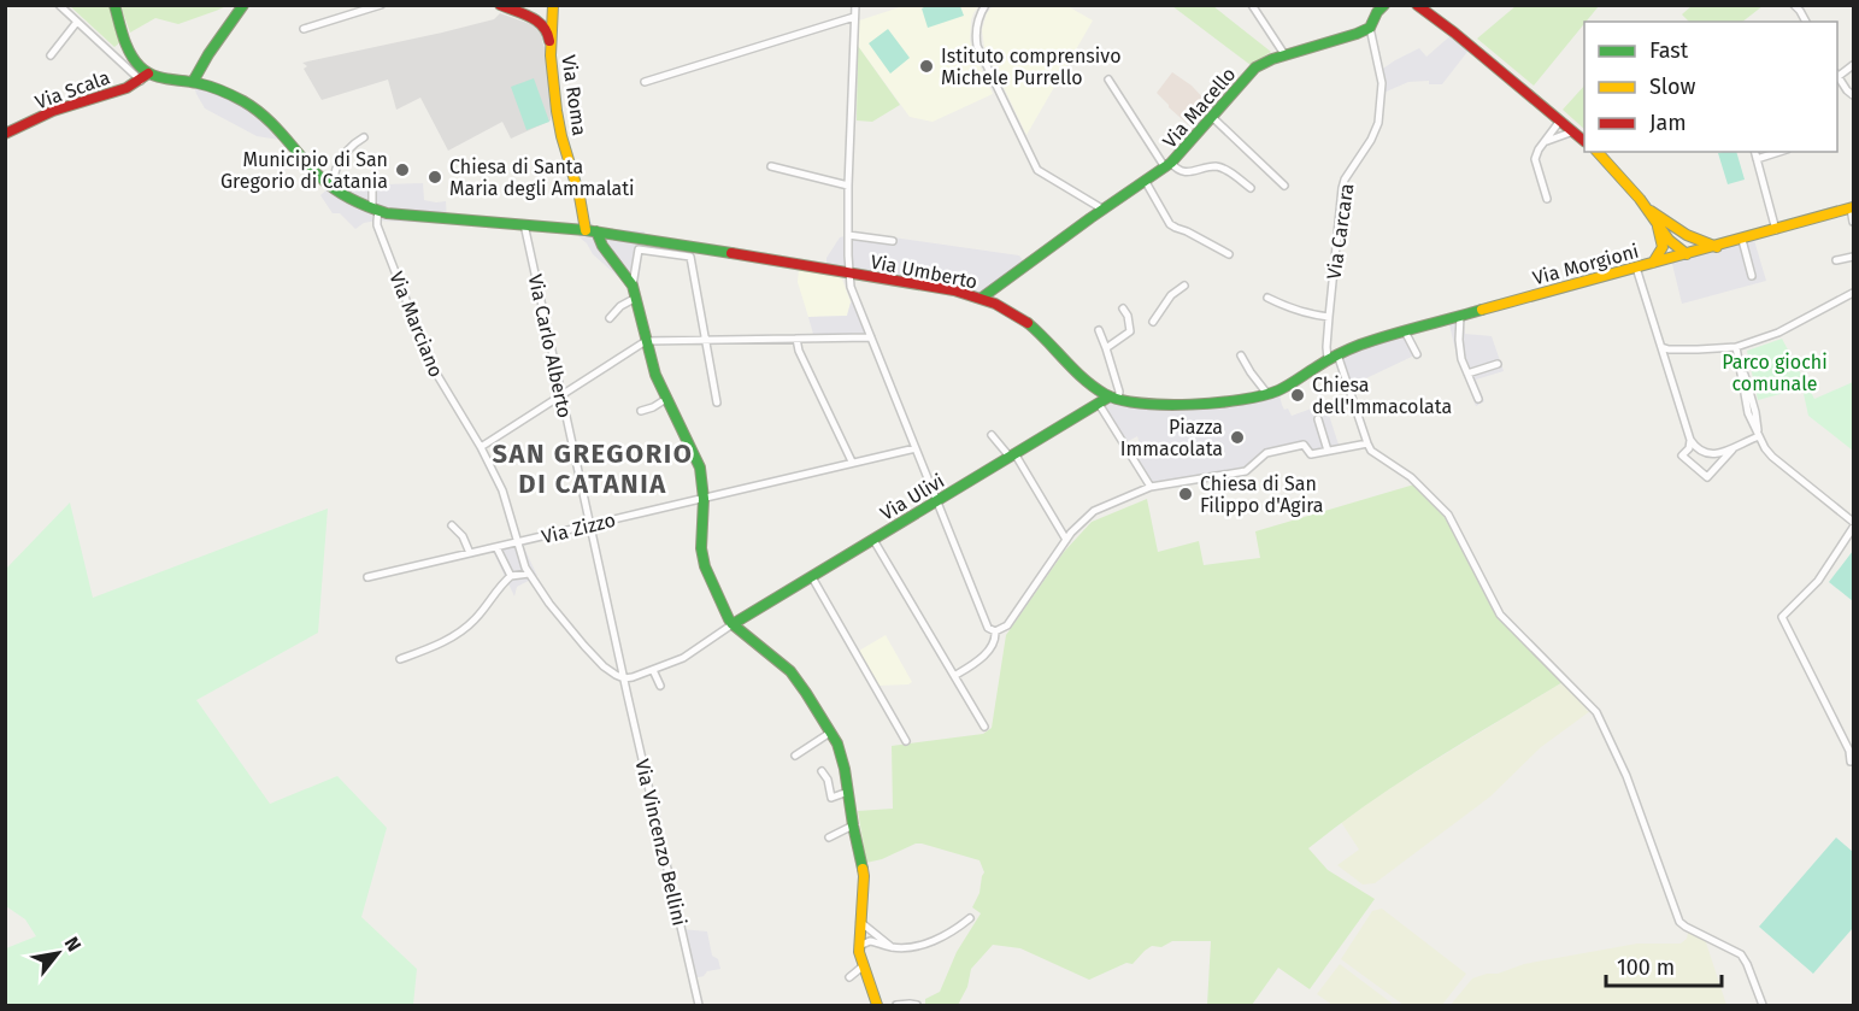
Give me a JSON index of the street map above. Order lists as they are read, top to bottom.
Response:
{
  "streets": {
    "street": [
      "Via Scala",
      "Via Roma",
      "Via Macello",
      "Via Carcara",
      "Via Morgioni",
      "Via Umberto",
      "Via Marciano",
      "Via Carlo Alberto",
      "Via Ulivi",
      "Via Zizzo",
      "Via Vincenzo Bellini"
    ]
  },
  "crossings": [
    ["Via Roma", "Via Umberto"],
    ["Via Macello", "Via Carcara"],
    ["Via Macello", "Via Umberto"],
    ["Via Carcara", "Via Morgioni"],
    ["Via Umberto", "Via Ulivi"],
    ["Via Marciano", "Via Carlo Alberto"],
    ["Via Marciano", "Via Zizzo"],
    ["Via Marciano", "Via Vincenzo Bellini"],
    ["Via Carlo Alberto", "Via Zizzo"],
    ["Via Carlo Alberto", "Via Vincenzo Bellini"]
  ],
  "districts": ["SAN GREGORIO DI CATANIA"],
  "parks": ["Parco giochi comunale"],
  "places": [
    "Istituto comprensivo Michele Purrello",
    "Municipio di San Gregorio di Catania",
    "Chiesa di Santa Maria degli Ammalati",
    "Chiesa dell'Immacolata",
    "Piazza Immacolata",
    "Chiesa di San Filippo d'Agira"
  ],
  "legend": ["Fast", "Slow", "Jam"],
  "scale_bar": "100 m",
  "north": "top right"
}
